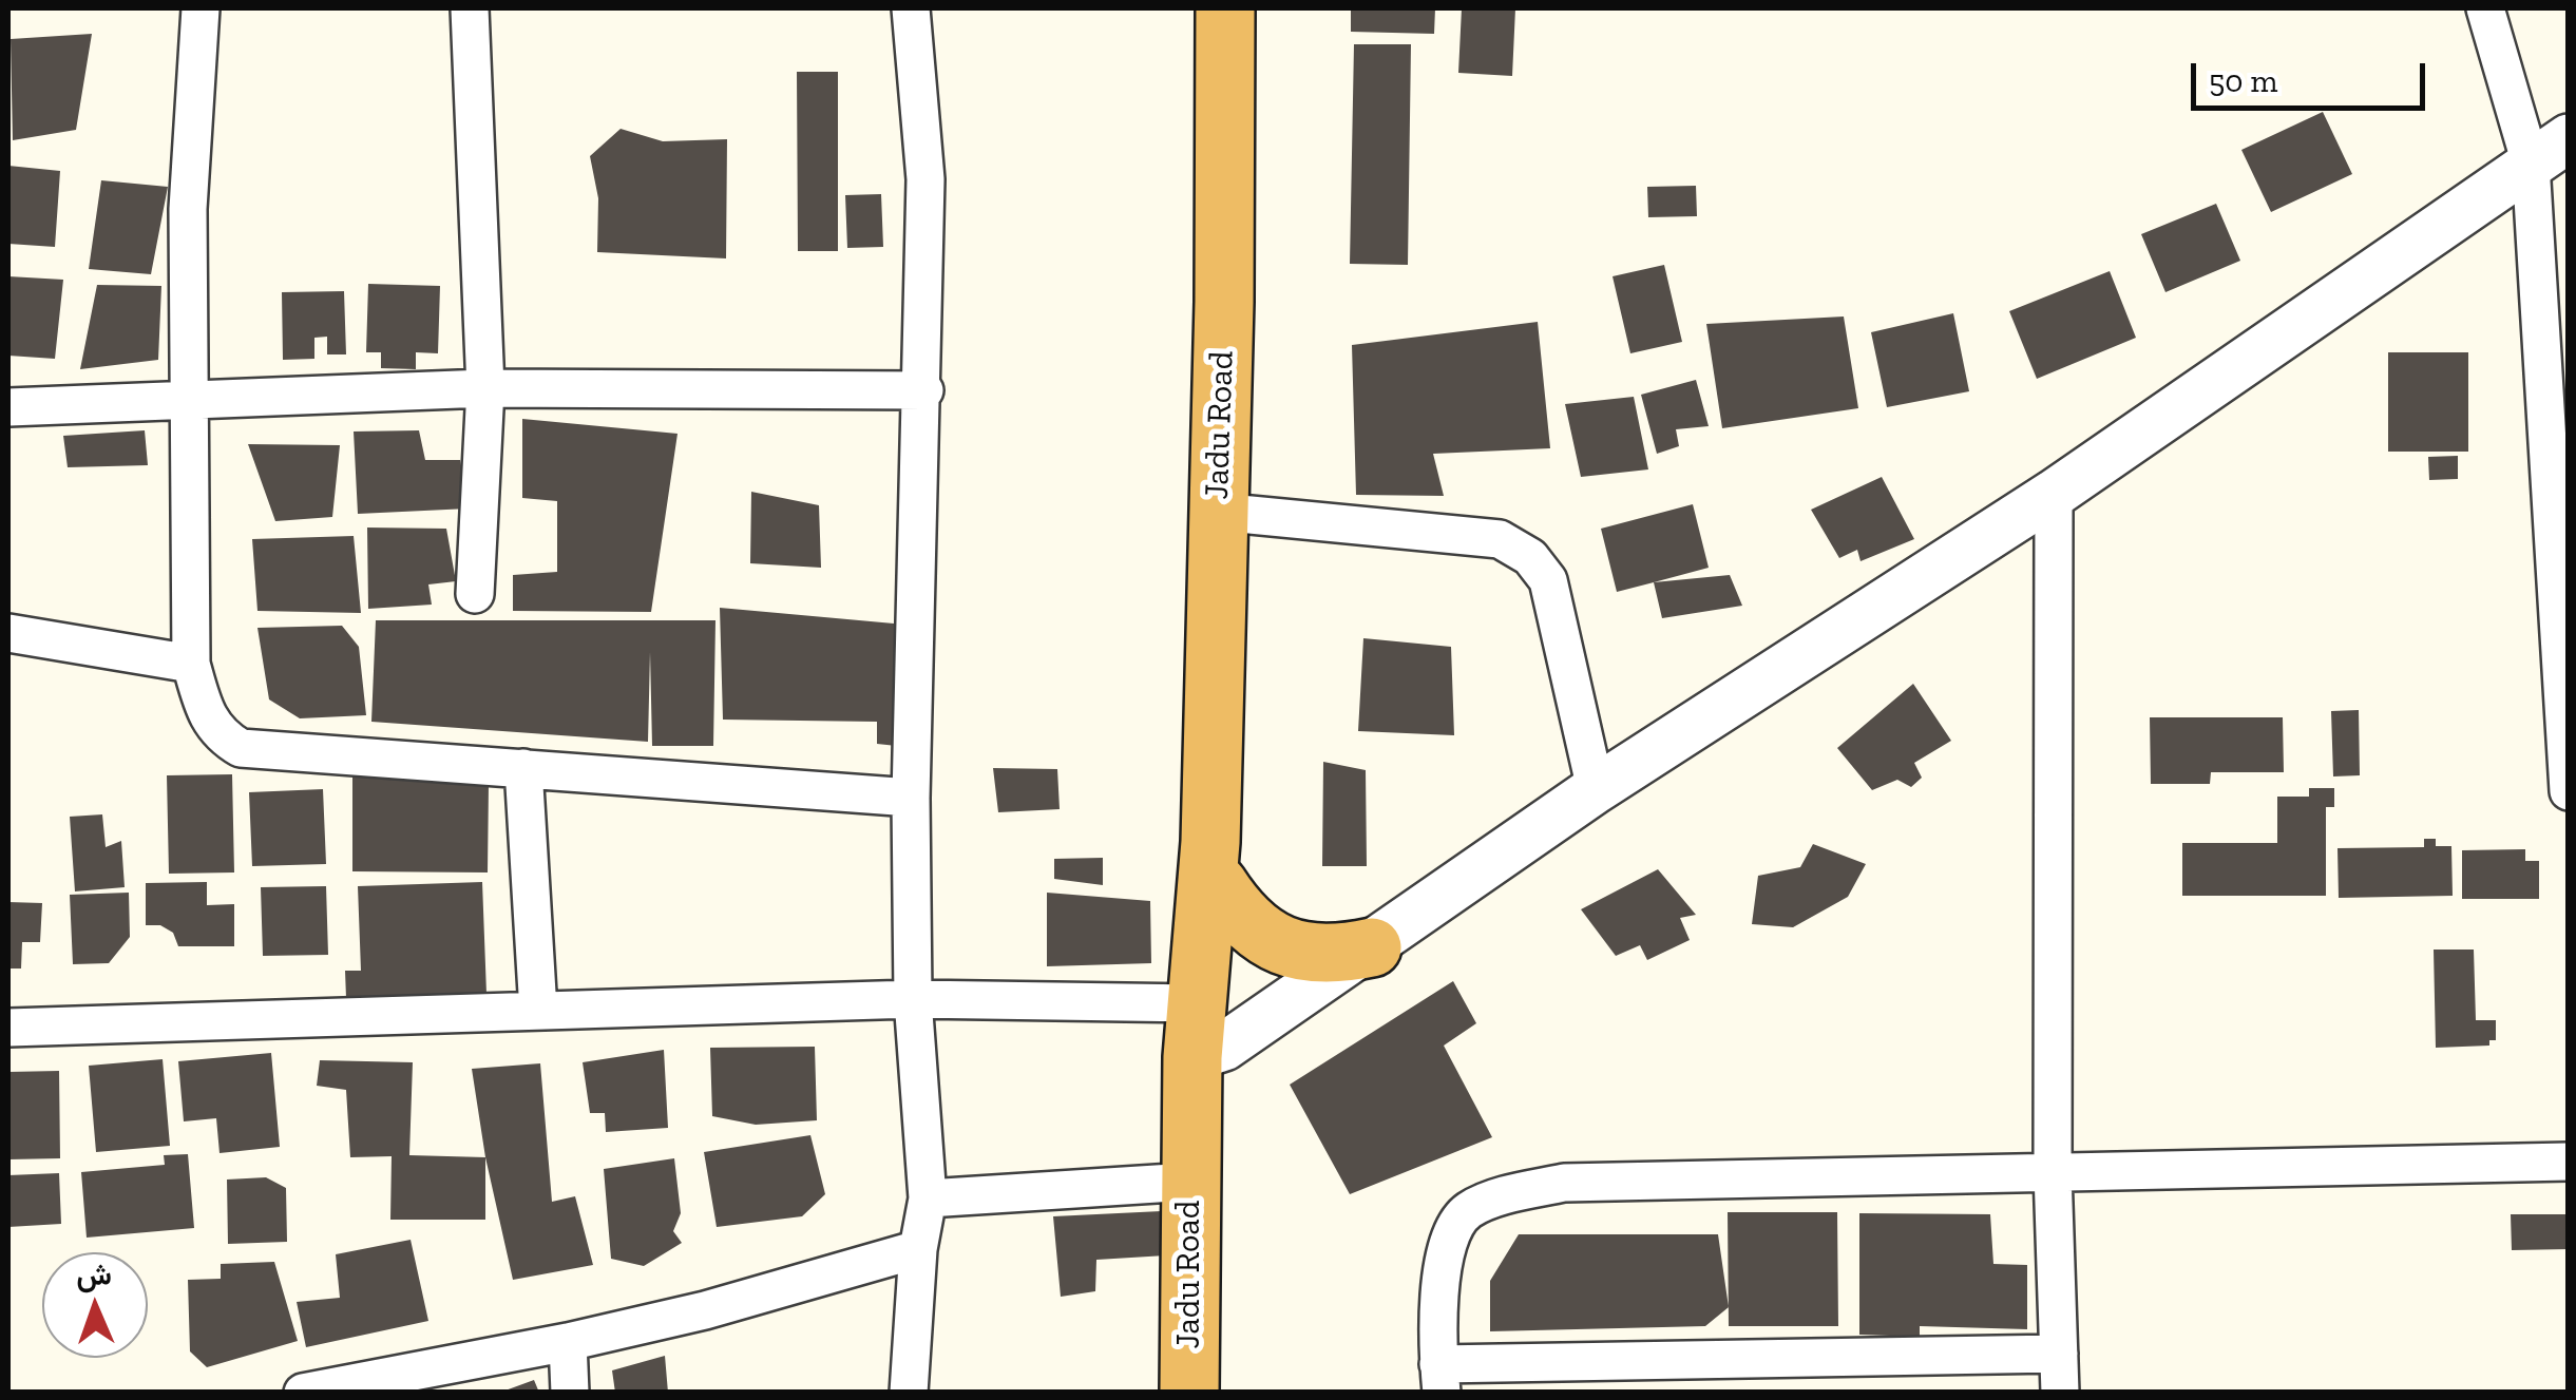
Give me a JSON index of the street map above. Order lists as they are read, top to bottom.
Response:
{
  "streets": {
    "highway": ["Jadu Road"]
  },
  "scale_bar": "50 m",
  "north": "top"
}
